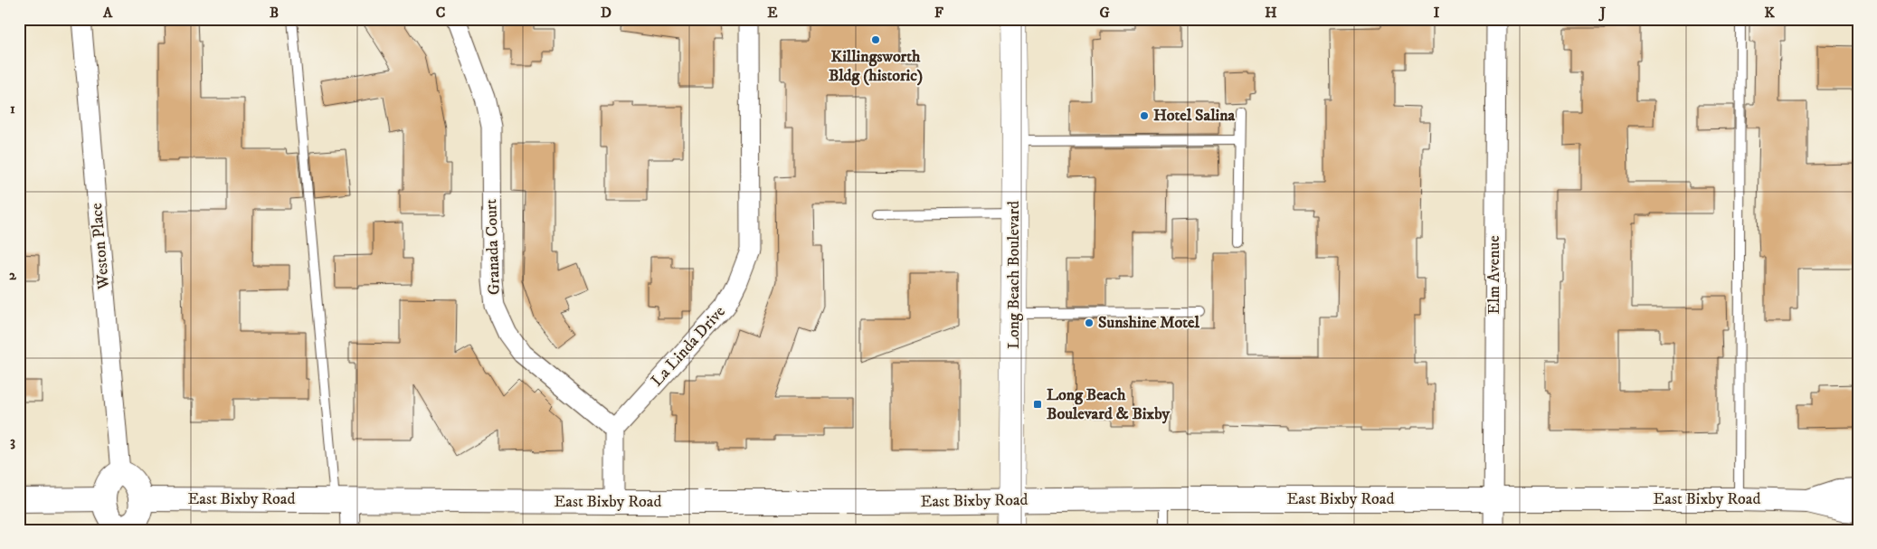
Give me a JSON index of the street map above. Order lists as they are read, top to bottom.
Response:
{
  "streets": {
    "main road": ["Long Beach Boulevard"],
    "street": [
      "Weston Place",
      "Granada Court",
      "Elm Avenue",
      "La Linda Drive",
      "East Bixby Road"
    ]
  },
  "crossings": [
    ["Weston Place", "East Bixby Road"],
    ["Granada Court", "La Linda Drive"],
    ["Long Beach Boulevard", "East Bixby Road"],
    ["Elm Avenue", "East Bixby Road"]
  ],
  "places": {
    "other": ["Killingsworth Bldg (historic)", "Hotel Salina", "Sunshine Motel"],
    "transit": ["Long Beach Boulevard & Bixby"]
  },
  "grid": {
    "columns": [
      "A",
      "B",
      "C",
      "D",
      "E",
      "F",
      "G",
      "H",
      "I",
      "J",
      "K"
    ],
    "rows": ["1", "2", "3"]
  }
}
